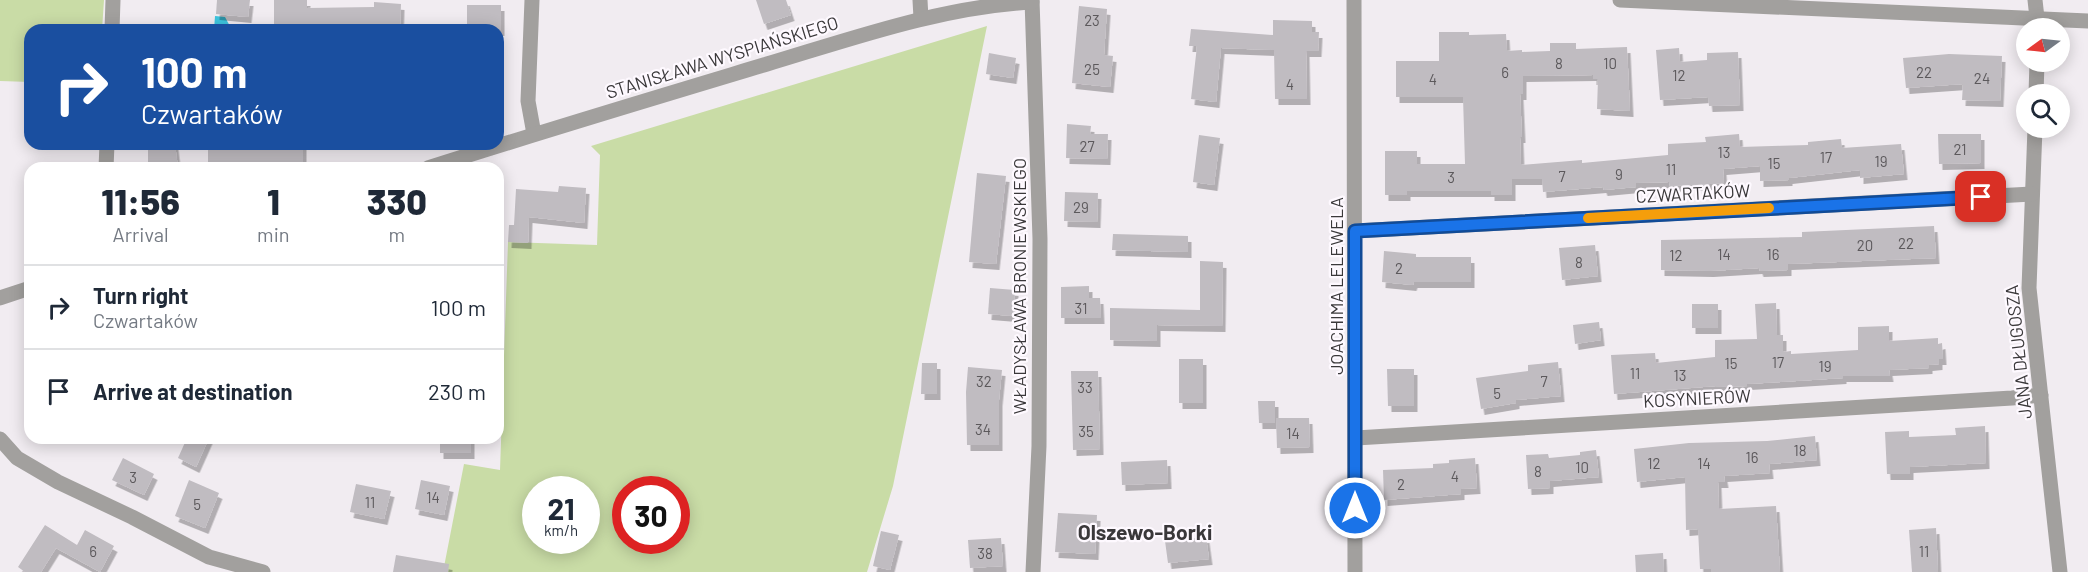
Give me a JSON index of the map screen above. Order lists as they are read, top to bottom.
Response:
{
  "streets": {
    "street": [
      "STANISŁAWA WYSPIAŃSKIEGO",
      "CZWARTAKÓW",
      "WŁADYSŁAWA BRONIEWSKIEGO",
      "JOACHIMA LELEWELA",
      "JANA DŁUGOSZA",
      "KOSYNIERÓW"
    ]
  },
  "crossings": [
    ["STANISŁAWA WYSPIAŃSKIEGO", "WŁADYSŁAWA BRONIEWSKIEGO"],
    ["CZWARTAKÓW", "JOACHIMA LELEWELA"],
    ["CZWARTAKÓW", "JANA DŁUGOSZA"],
    ["JOACHIMA LELEWELA", "KOSYNIERÓW"],
    ["JANA DŁUGOSZA", "KOSYNIERÓW"]
  ],
  "districts": ["Olszewo-Borki"],
  "house_numbers": [
    "23",
    "8",
    "10",
    "25",
    "6",
    "22",
    "12",
    "24",
    "4",
    "4",
    "27",
    "21",
    "13",
    "17",
    "19",
    "15",
    "11",
    "9",
    "7",
    "3",
    "29",
    "22",
    "20",
    "14",
    "16",
    "12",
    "8",
    "2",
    "31",
    "17",
    "15",
    "19",
    "11",
    "13",
    "32",
    "7",
    "33",
    "5",
    "34",
    "35",
    "14",
    "18",
    "16",
    "12",
    "14",
    "10",
    "8",
    "4",
    "3",
    "2",
    "14",
    "11",
    "5",
    "6",
    "11",
    "38"
  ],
  "north": "left",
  "page": {
    "turn": ["100 m", "Czwartaków"],
    "eta": [
      "11:56",
      "Arrival",
      "1",
      "min",
      "330",
      "m"
    ],
    "list": [
      {
        "name": "Turn right",
        "note": "Czwartaków",
        "value": "100 m"
      },
      {
        "name": "Arrive at destination",
        "value": "230 m"
      }
    ],
    "speed": "21 km/h",
    "limit": "30"
  }
}
